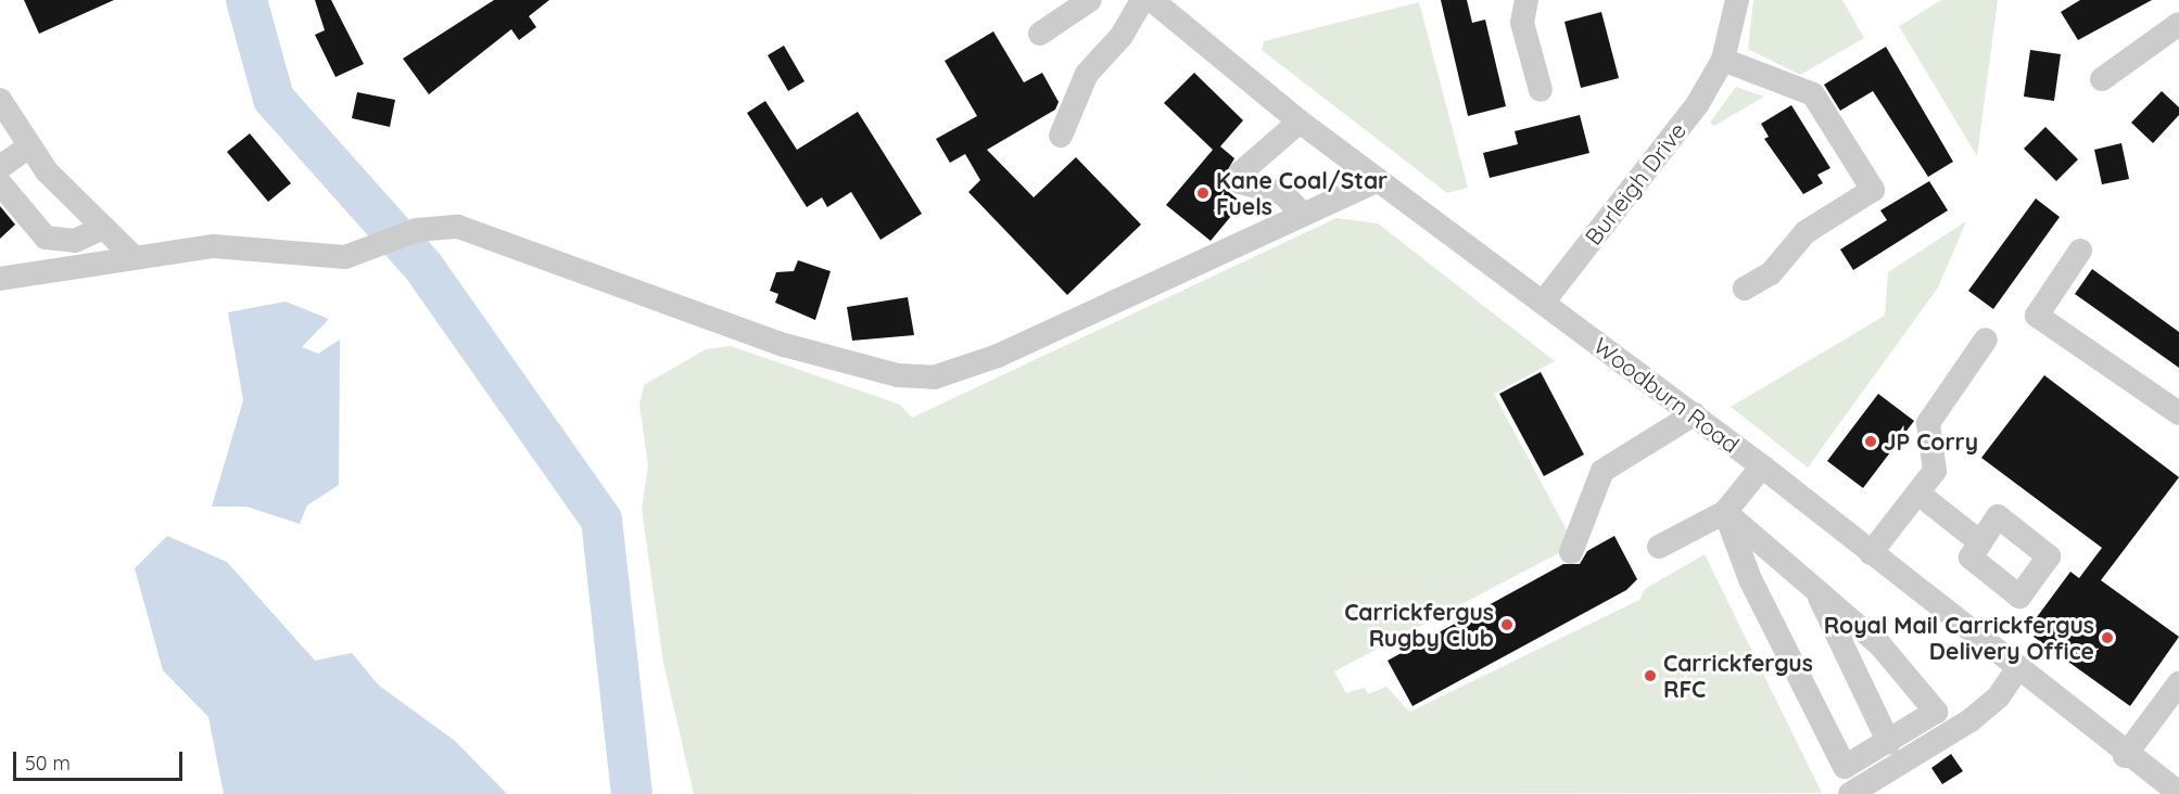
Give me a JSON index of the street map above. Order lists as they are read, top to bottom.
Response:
{
  "streets": {
    "street": ["Burleigh Drive", "Woodburn Road"]
  },
  "crossings": [
    ["Burleigh Drive", "Woodburn Road"]
  ],
  "places": [
    "Kane Coal/Star Fuels",
    "JP Corry",
    "Carrickfergus Rugby Club",
    "Royal Mail Carrickfergus Delivery Office",
    "Carrickfergus RFC"
  ],
  "scale_bar": "50 m"
}
